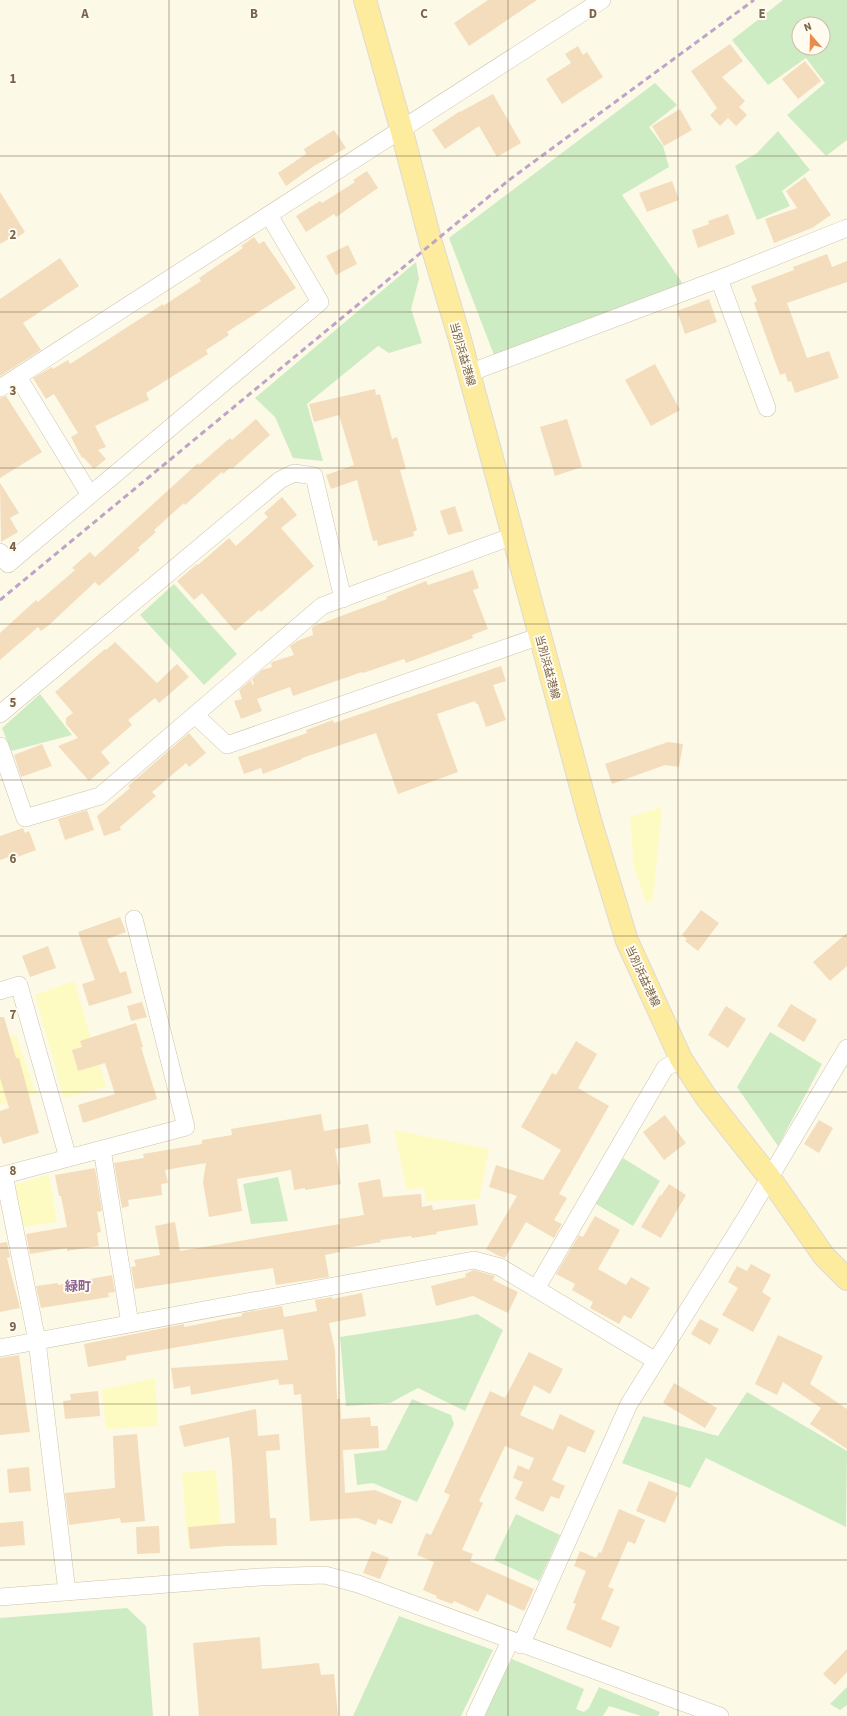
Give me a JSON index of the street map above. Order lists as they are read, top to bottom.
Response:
{
  "streets": {
    "main road": ["当別浜益港線"]
  },
  "districts": ["緑町"],
  "north": "top",
  "grid": {
    "columns": [
      "A",
      "B",
      "C",
      "D",
      "E"
    ],
    "rows": [
      "1",
      "2",
      "3",
      "4",
      "5",
      "6",
      "7",
      "8",
      "9"
    ]
  }
}
